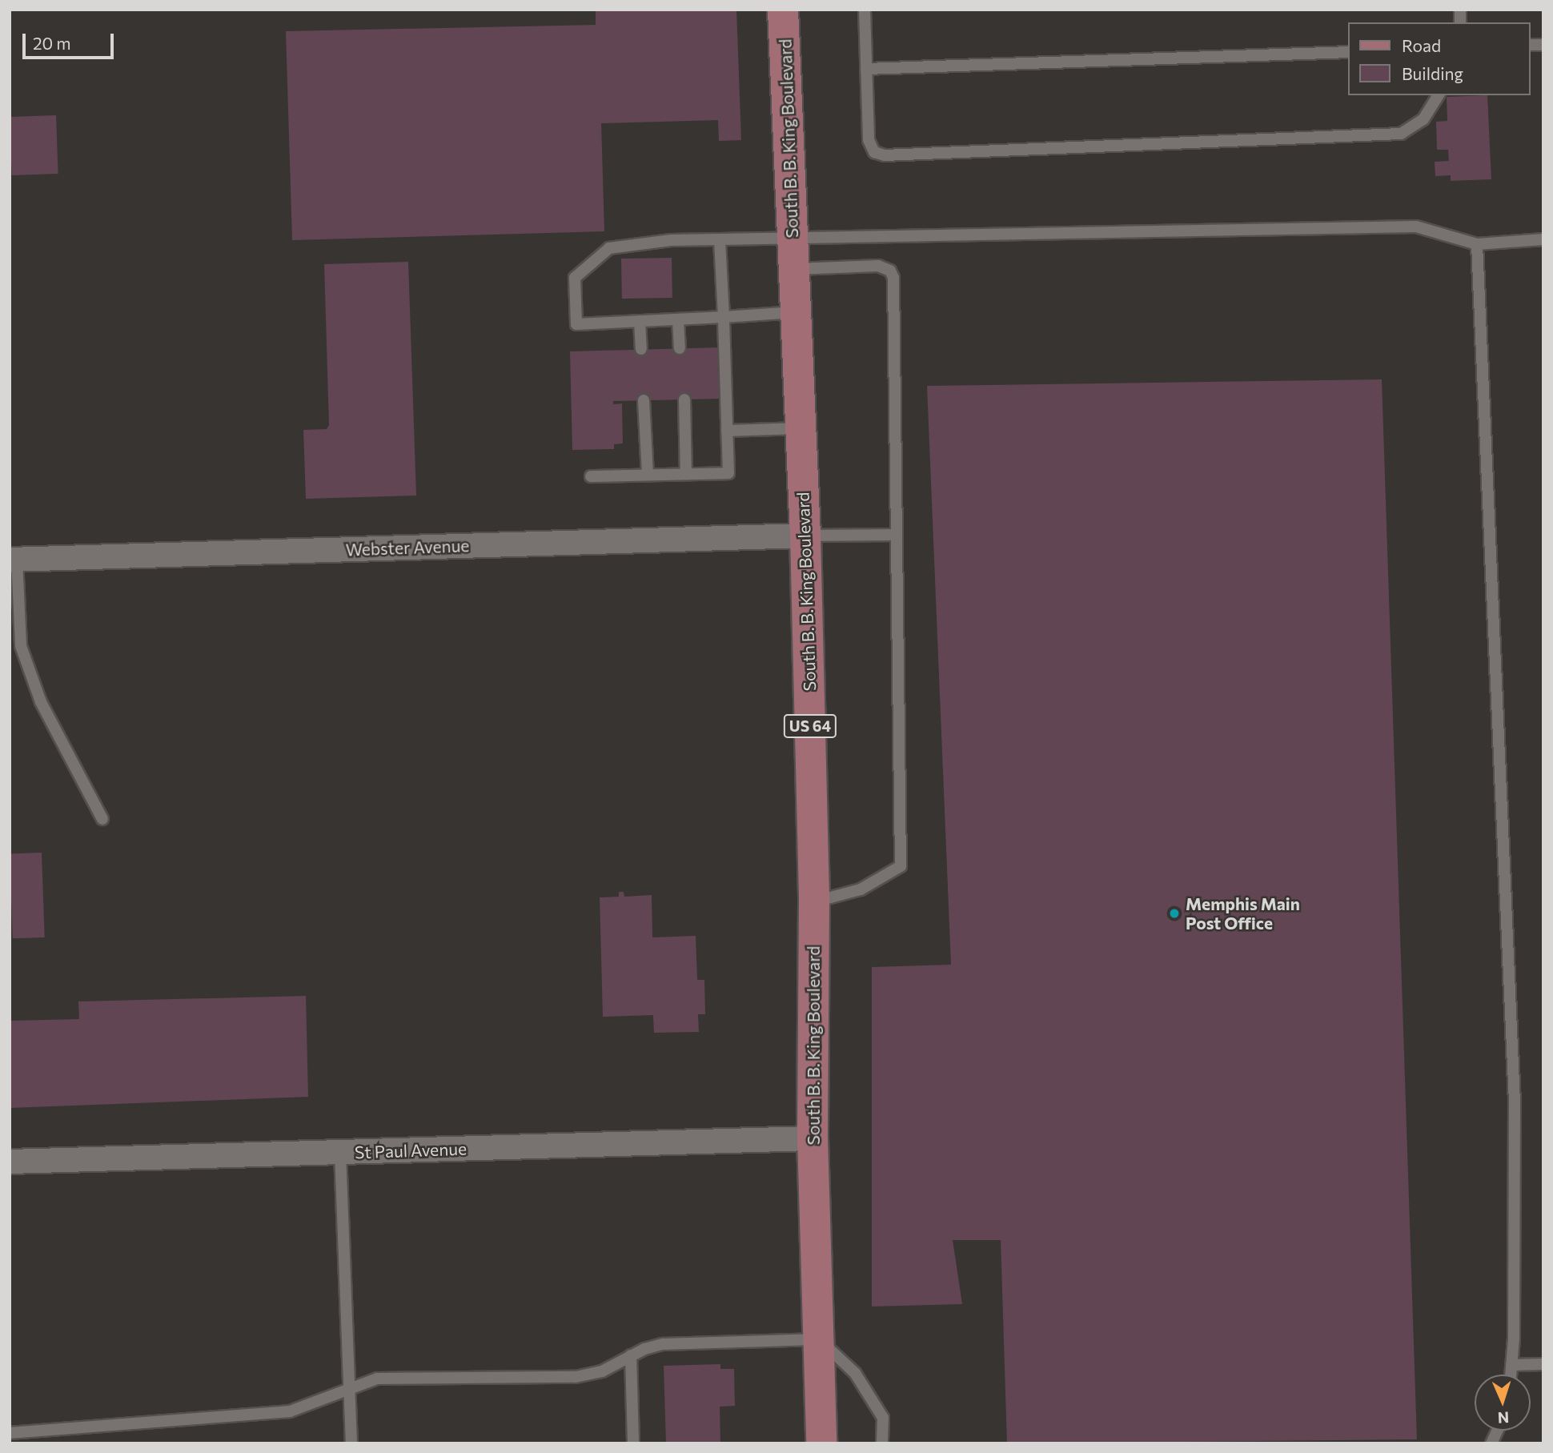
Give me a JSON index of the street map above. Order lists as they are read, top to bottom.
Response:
{
  "streets": {
    "main road": ["South B. B. King Boulevard", "US 64"],
    "street": ["Webster Avenue", "St Paul Avenue"]
  },
  "crossings": [
    ["South B. B. King Boulevard", "Webster Avenue"],
    ["South B. B. King Boulevard", "St Paul Avenue"]
  ],
  "places": ["Memphis Main Post Office"],
  "legend": ["Road", "Building"],
  "scale_bar": "20 m",
  "north": "bottom"
}
